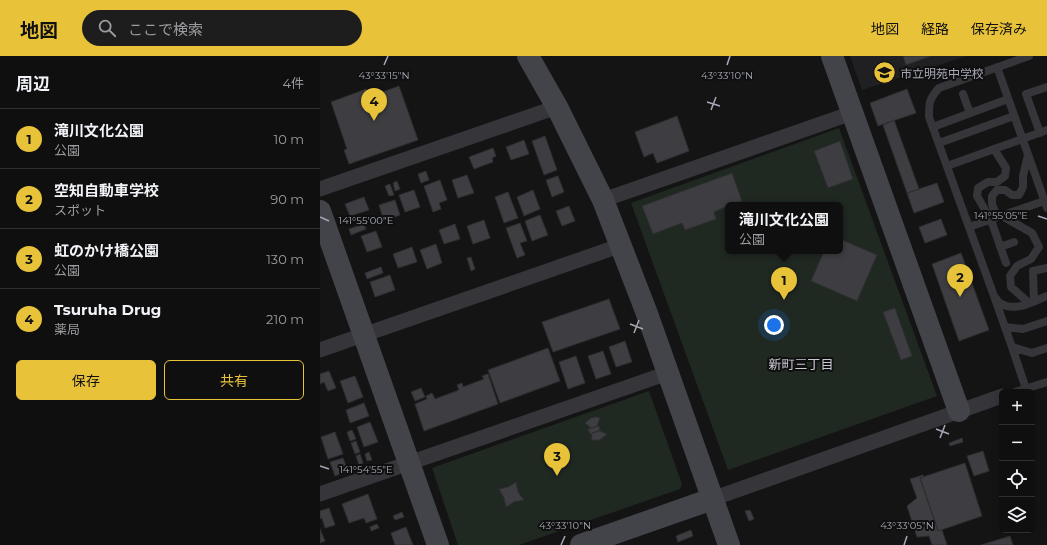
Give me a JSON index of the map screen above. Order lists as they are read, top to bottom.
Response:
{
  "districts": ["新町三丁目"],
  "places": {
    "school or university": ["市立明苑中学校"]
  },
  "page": {
    "header": "地図",
    "search": "ここで検索",
    "nav": ["地図", "経路", "保存済み"],
    "heading": ["周辺", "4件"],
    "pins": [
      "4",
      "2",
      "1",
      "3"
    ],
    "list": [
      {
        "mark": "1",
        "name": "滝川文化公園",
        "note": "公園",
        "value": "10 m"
      },
      {
        "mark": "2",
        "name": "空知自動車学校",
        "note": "スポット",
        "value": "90 m"
      },
      {
        "mark": "3",
        "name": "虹のかけ橋公園",
        "note": "公園",
        "value": "130 m"
      },
      {
        "mark": "4",
        "name": "Tsuruha Drug",
        "note": "薬局",
        "value": "210 m"
      }
    ],
    "popup": ["滝川文化公園", "公園"],
    "buttons": ["保存", "共有"],
    "map_buttons": ["+", "−"]
  },
  "coordinates": [
    "43°33'15\"N",
    "43°33'10\"N",
    "141°55'05\"E",
    "141°55'00\"E",
    "141°54'55\"E",
    "43°33'05\"N"
  ]
}
